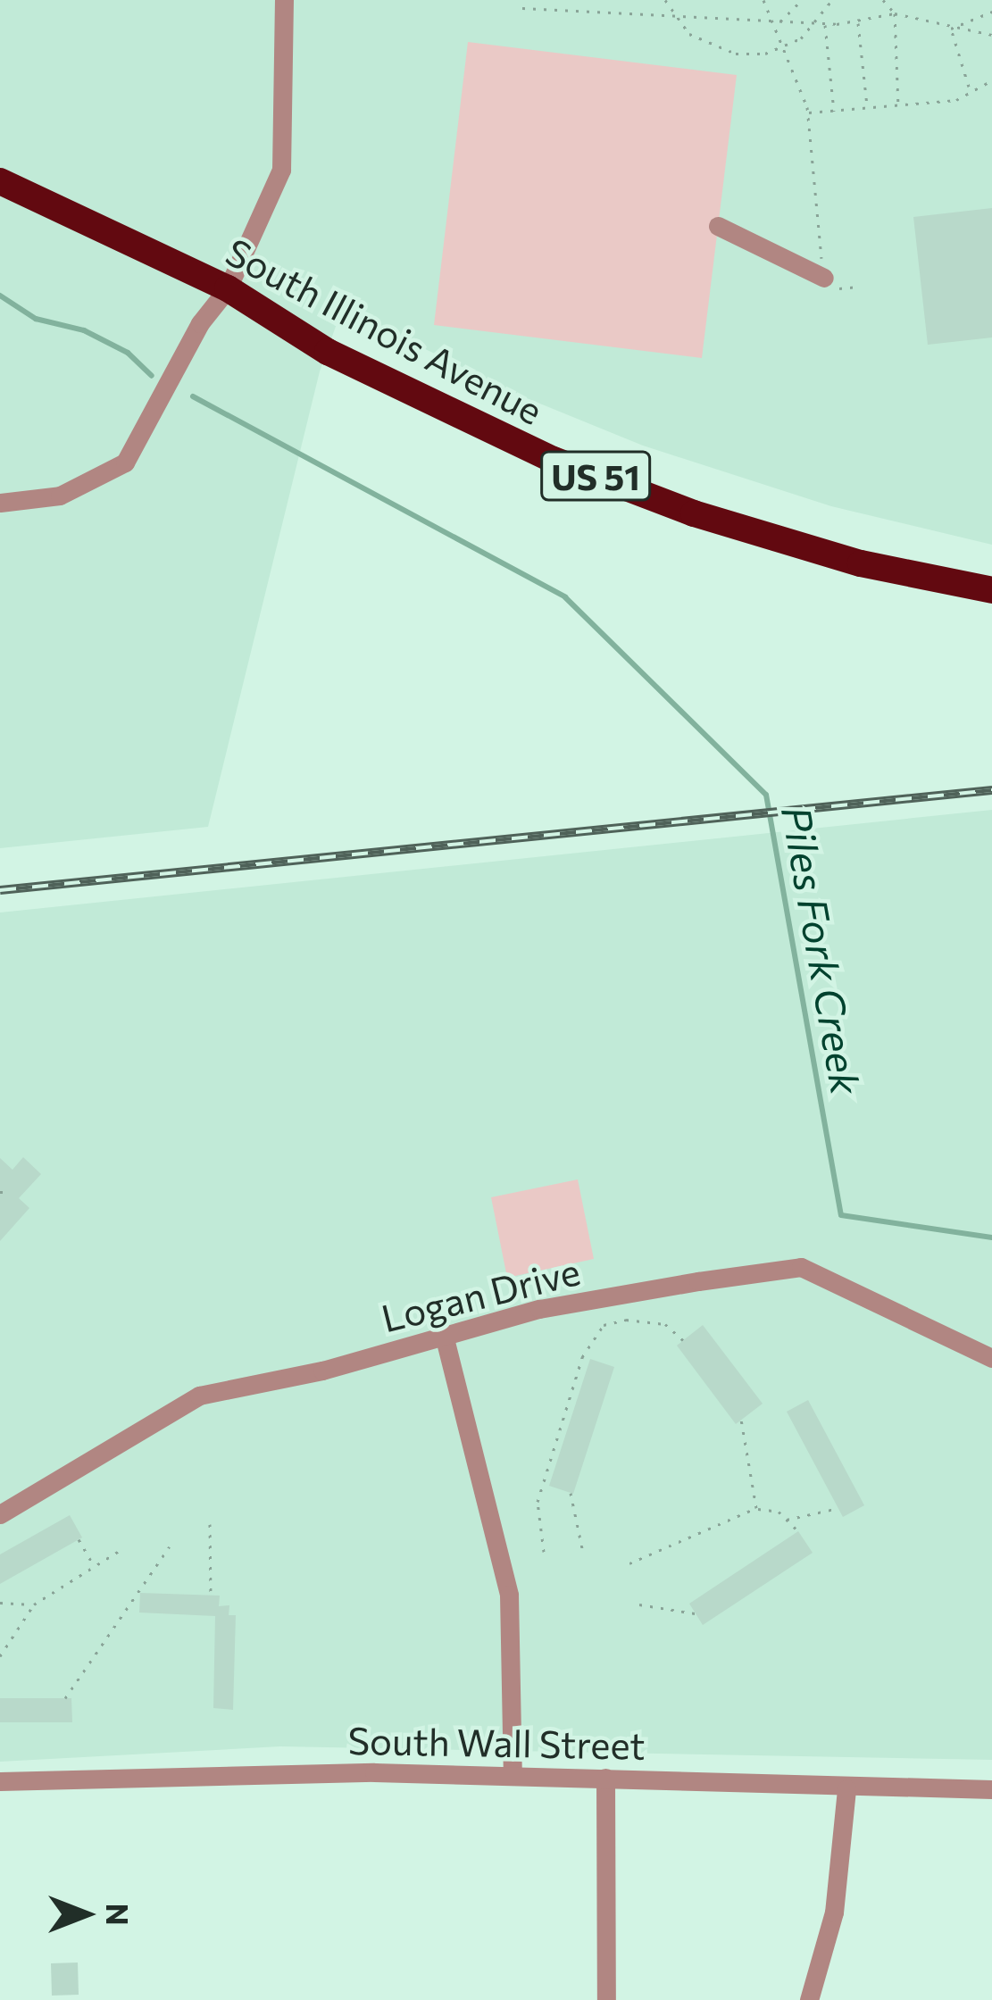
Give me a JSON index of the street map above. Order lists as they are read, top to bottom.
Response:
{
  "streets": {
    "highway": ["South Illinois Avenue", "US 51"],
    "street": ["Logan Drive", "South Wall Street"]
  },
  "water": ["Piles Fork Creek"],
  "north": "right"
}
